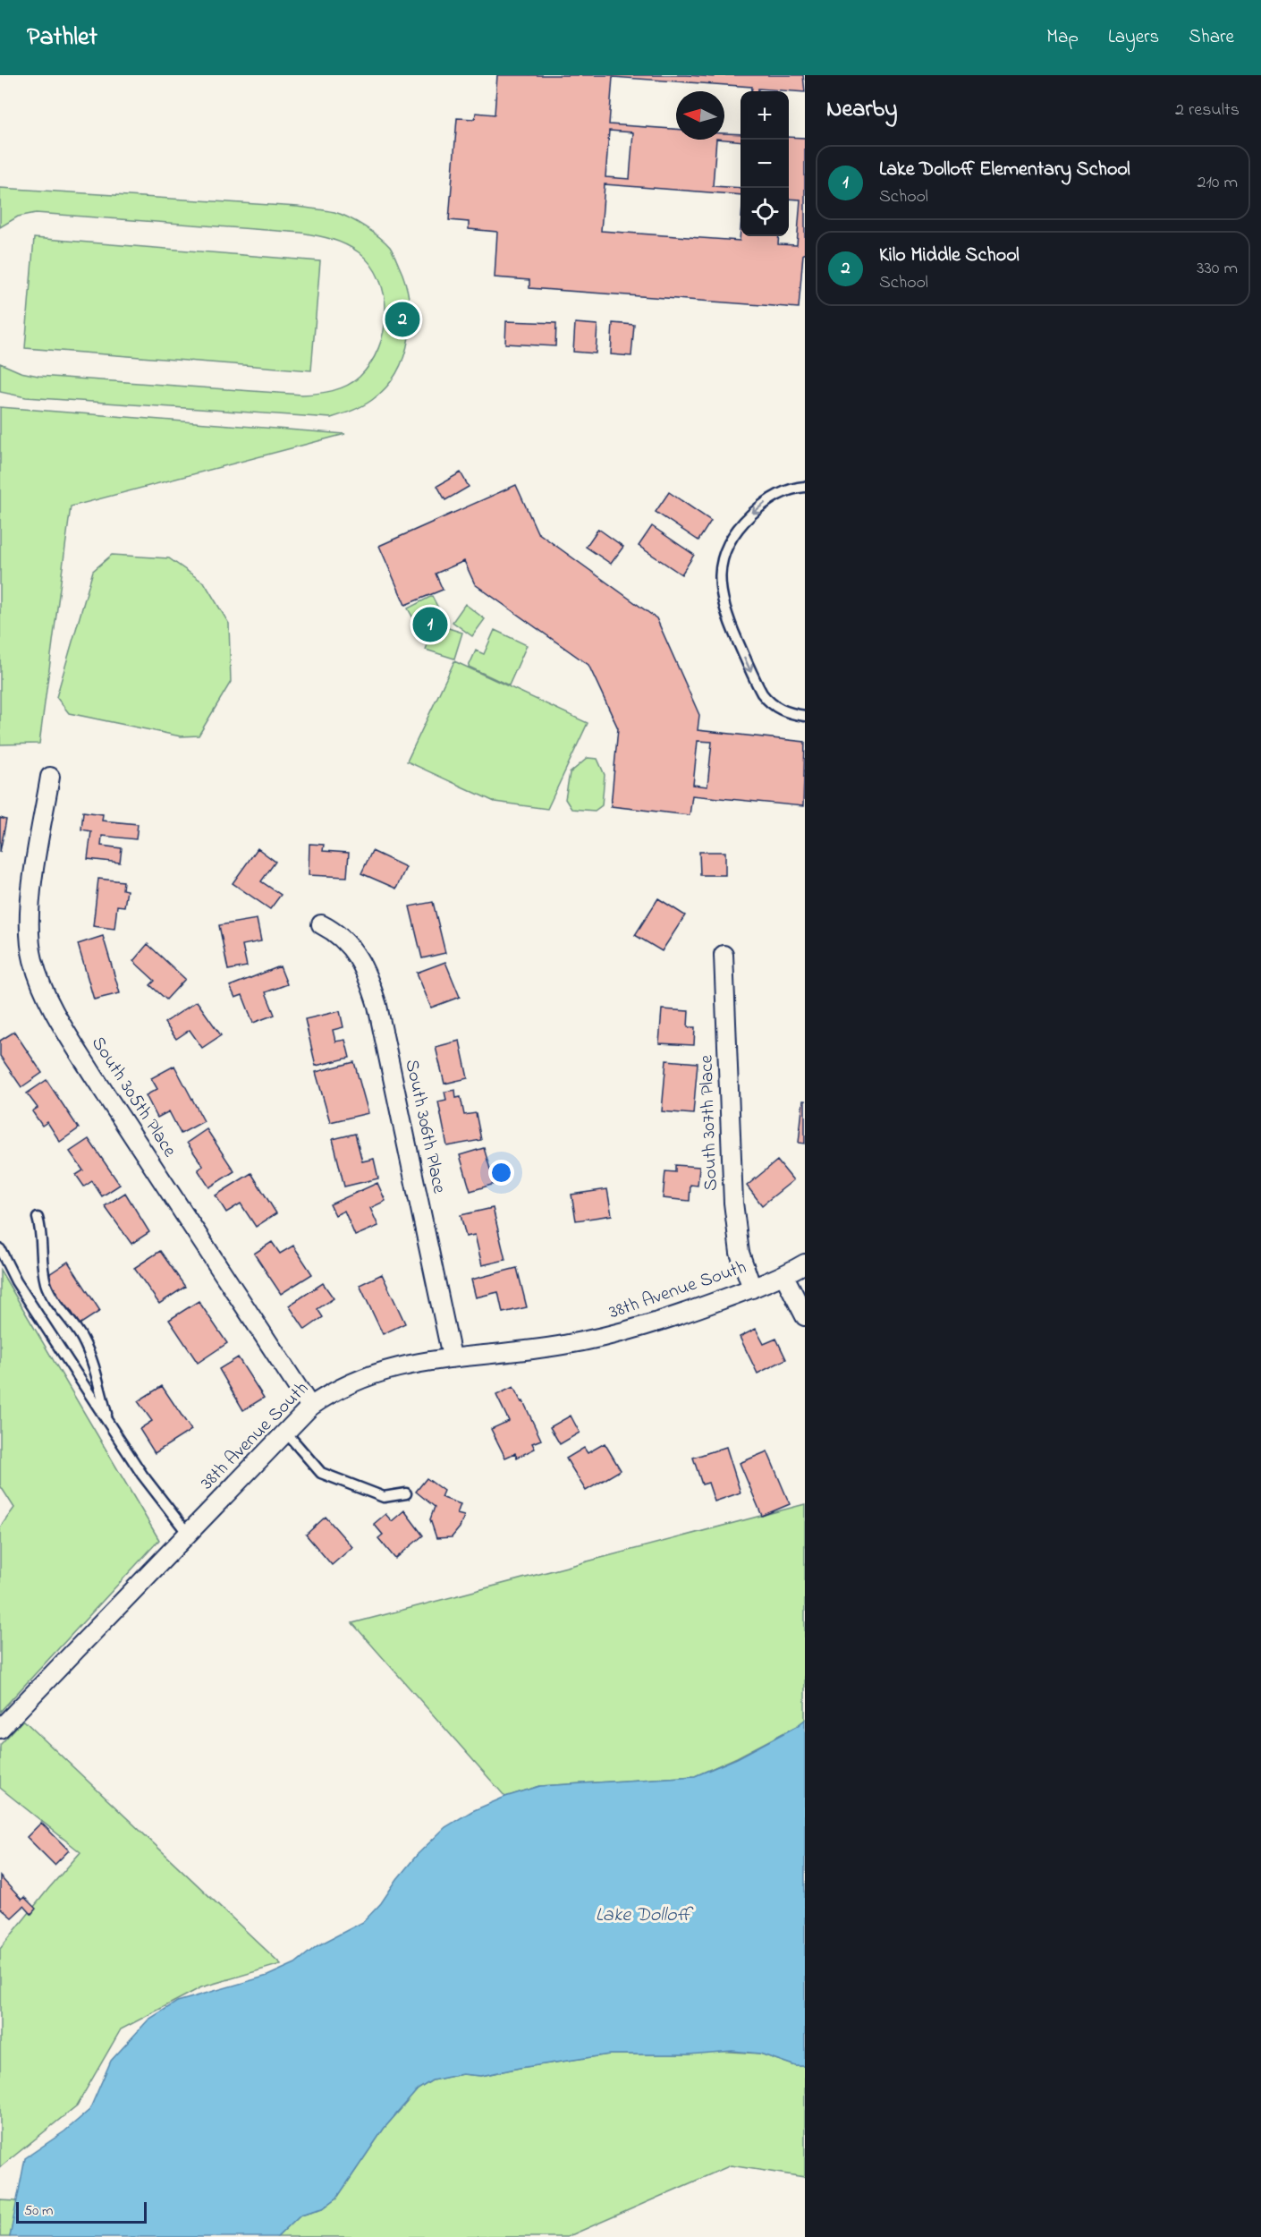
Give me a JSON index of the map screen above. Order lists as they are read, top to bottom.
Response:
{
  "streets": {
    "street": [
      "South 305th Place",
      "South 307th Place",
      "South 306th Place",
      "38th Avenue South"
    ]
  },
  "crossings": [
    ["South 305th Place", "38th Avenue South"],
    ["South 307th Place", "38th Avenue South"],
    ["South 306th Place", "38th Avenue South"]
  ],
  "water": ["Lake Dolloff"],
  "scale_bar": "50 m",
  "north": "left",
  "page": {
    "header": "Pathlet",
    "nav": ["Map", "Layers", "Share"],
    "heading": ["Nearby", "2 results"],
    "map_buttons": ["+", "−"],
    "list": [
      {
        "mark": "1",
        "name": "Lake Dolloff Elementary School",
        "note": "School",
        "value": "210 m"
      },
      {
        "mark": "2",
        "name": "Kilo Middle School",
        "note": "School",
        "value": "330 m"
      }
    ],
    "pins": ["2", "1"],
    "scale": "50 m"
  }
}
